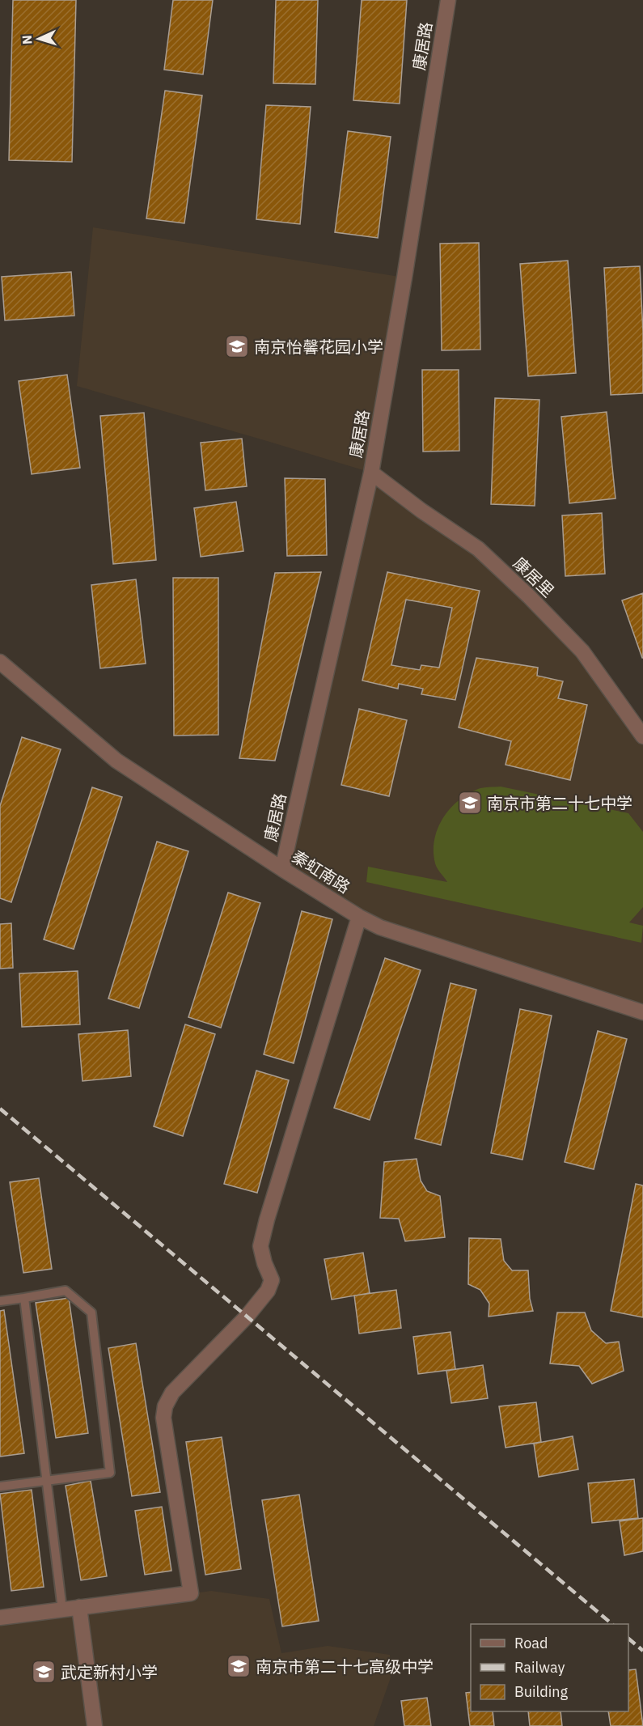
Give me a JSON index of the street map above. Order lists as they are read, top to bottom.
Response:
{
  "streets": {
    "street": ["康居路", "康居里", "秦虹南路"]
  },
  "crossings": [
    ["康居路", "康居里"],
    ["康居路", "秦虹南路"]
  ],
  "places": {
    "school or university": [
      "南京怡馨花园小学",
      "南京市第二十七中学",
      "南京市第二十七高级中学",
      "武定新村小学"
    ]
  },
  "legend": ["Road", "Railway", "Building"],
  "north": "left"
}
